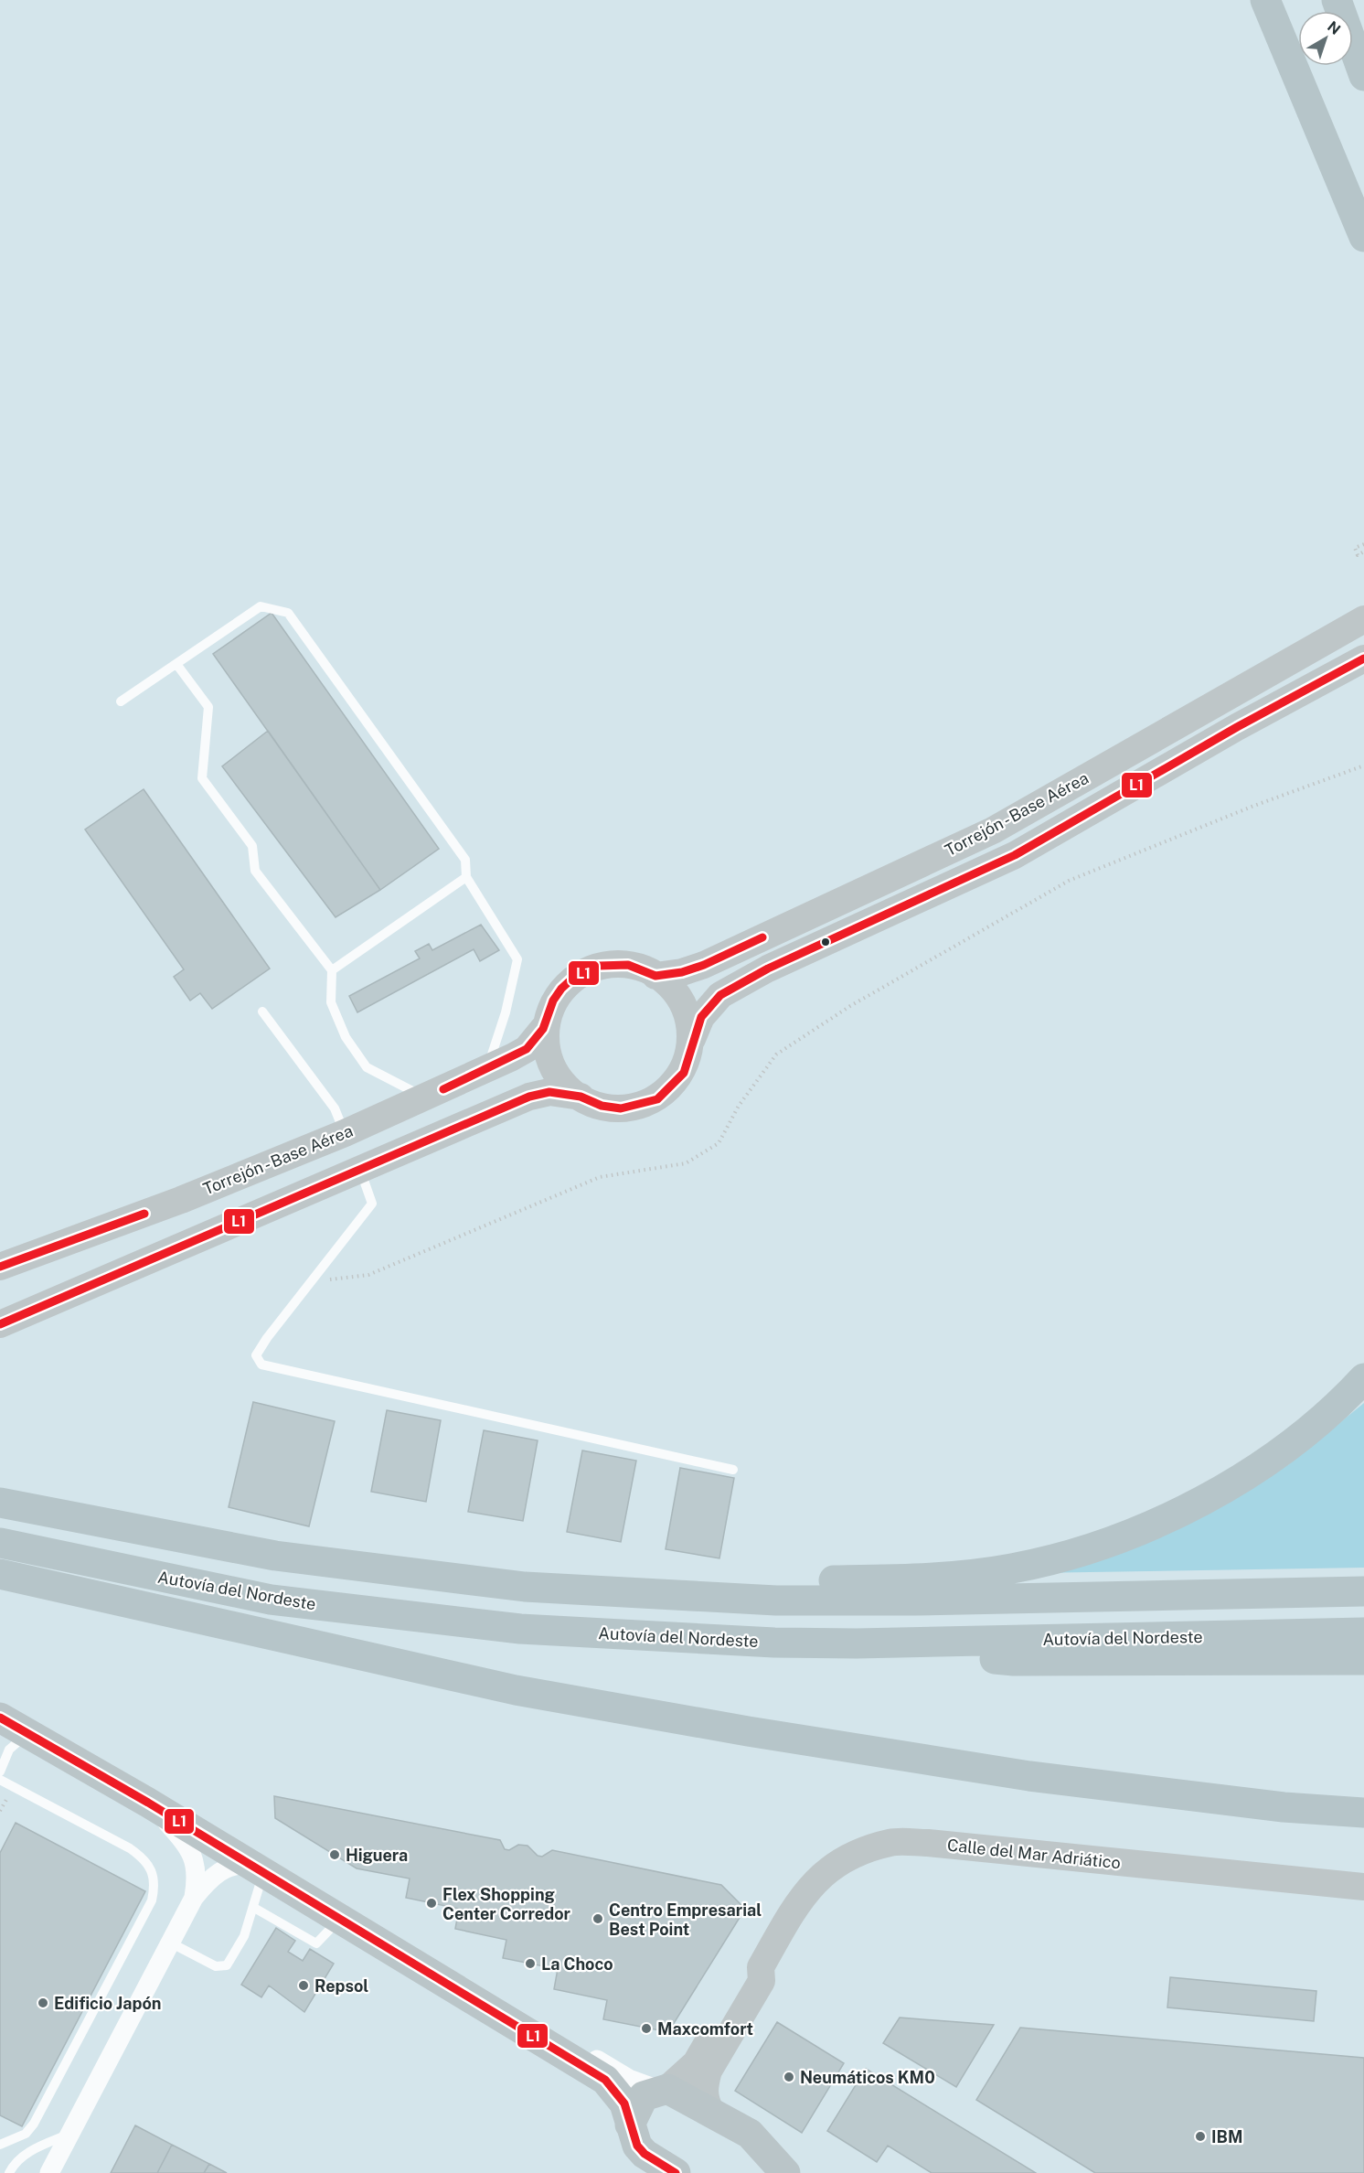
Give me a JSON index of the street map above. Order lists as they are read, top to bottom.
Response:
{
  "streets": {
    "highway": ["Autovía del Nordeste"],
    "main road": ["Torrejón - Base Aérea", "Calle del Mar Adriático"]
  },
  "places": [
    "Higuera",
    "Flex Shopping Center Corredor",
    "Centro Empresarial Best Point",
    "La Choco",
    "Repsol",
    "Edificio Japón",
    "Maxcomfort",
    "Neumáticos KM0",
    "IBM"
  ],
  "lines": ["transit line L1"],
  "north": "top right"
}
